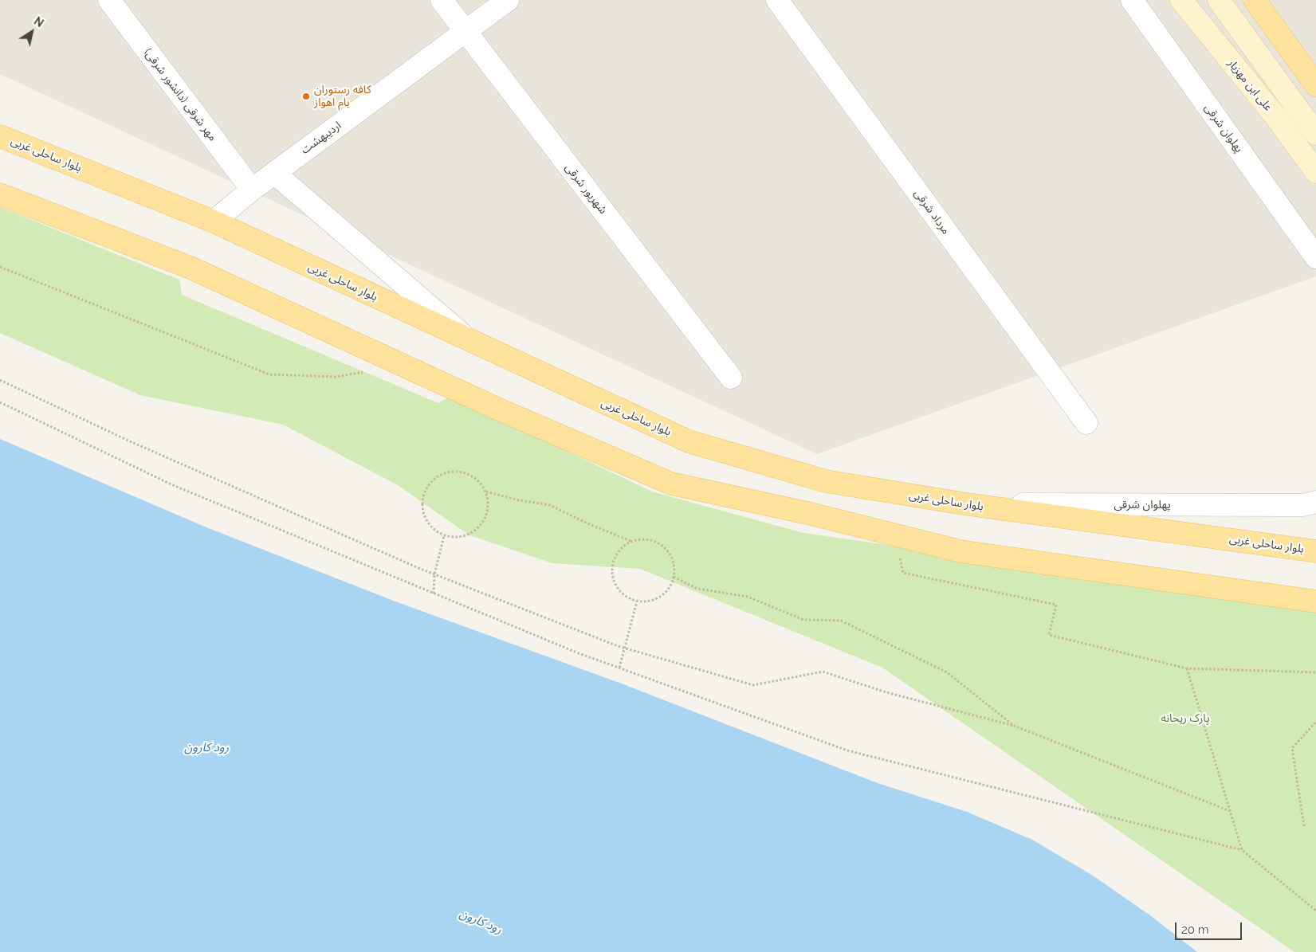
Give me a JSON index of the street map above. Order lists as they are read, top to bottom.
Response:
{
  "streets": {
    "main road": ["علی ابن مهزیار", "بلوار ساحلی غربی"],
    "street": [
      "مهر شرقی (دانشور شرقی)",
      "پهلوان شرقی",
      "اردیبهشت",
      "شهریور شرقی",
      "مرداد شرقی"
    ]
  },
  "crossings": [
    ["مهر شرقی (دانشور شرقی)", "اردیبهشت"],
    ["پهلوان شرقی", "بلوار ساحلی غربی"],
    ["اردیبهشت", "بلوار ساحلی غربی"],
    ["اردیبهشت", "شهریور شرقی"]
  ],
  "water": ["رود کارون"],
  "parks": ["پارک ریحانه"],
  "places": ["کافه رستوران بام اهواز"],
  "scale_bar": "20 m",
  "north": "top right"
}
